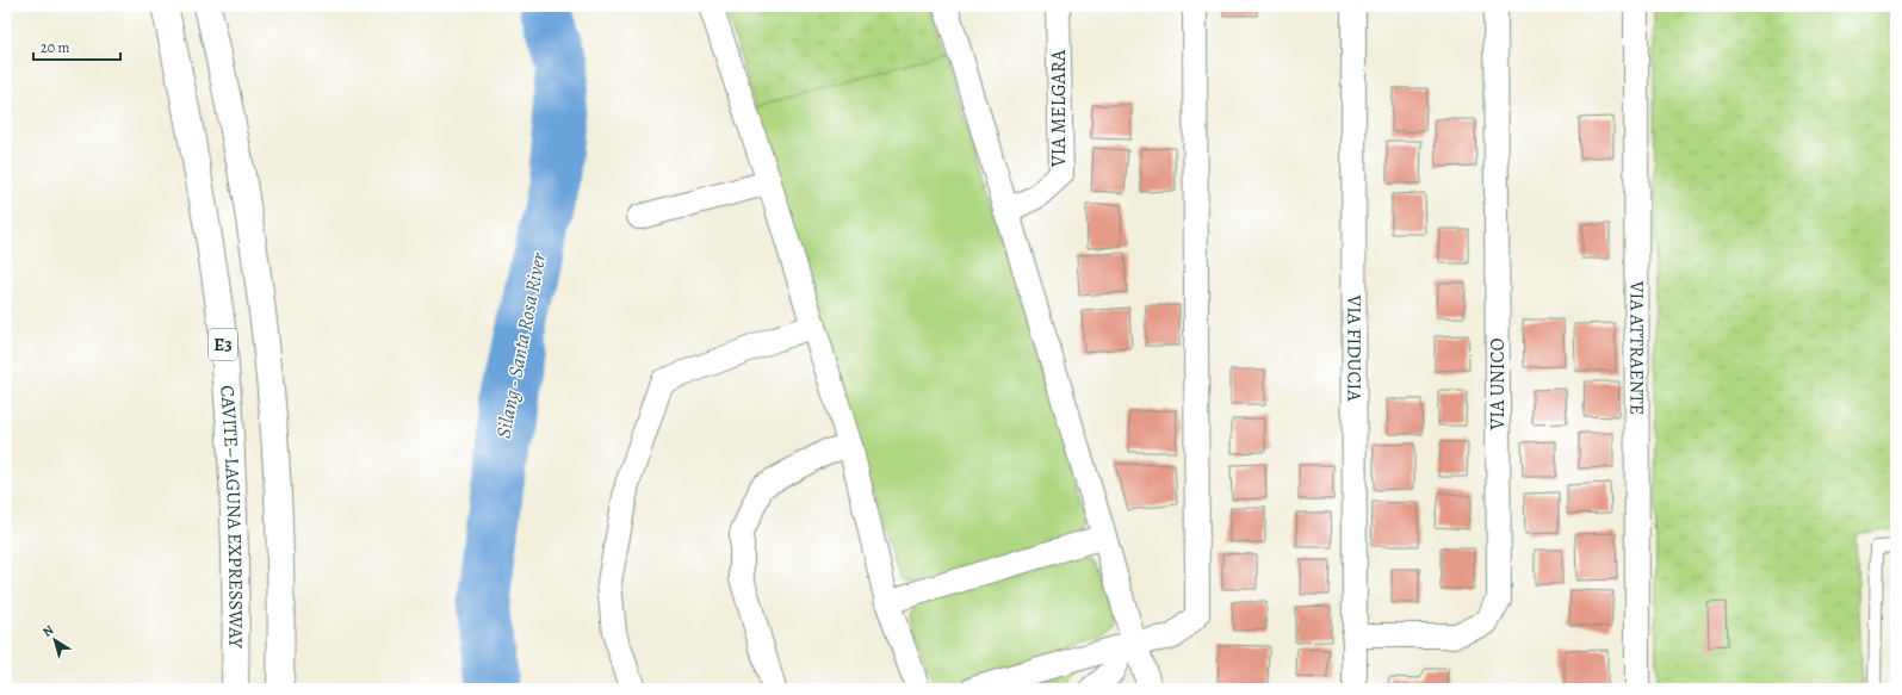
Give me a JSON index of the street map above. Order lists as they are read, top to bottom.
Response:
{
  "streets": {
    "highway": ["E3", "CAVITE–LAGUNA EXPRESSWAY"],
    "street": [
      "VIA MELGARA",
      "VIA FIDUCIA",
      "VIA ATTRAENTE",
      "VIA UNICO"
    ]
  },
  "crossings": [
    ["VIA FIDUCIA", "VIA UNICO"]
  ],
  "water": ["Silang - Santa Rosa River"],
  "scale_bar": "20 m",
  "north": "top left"
}
